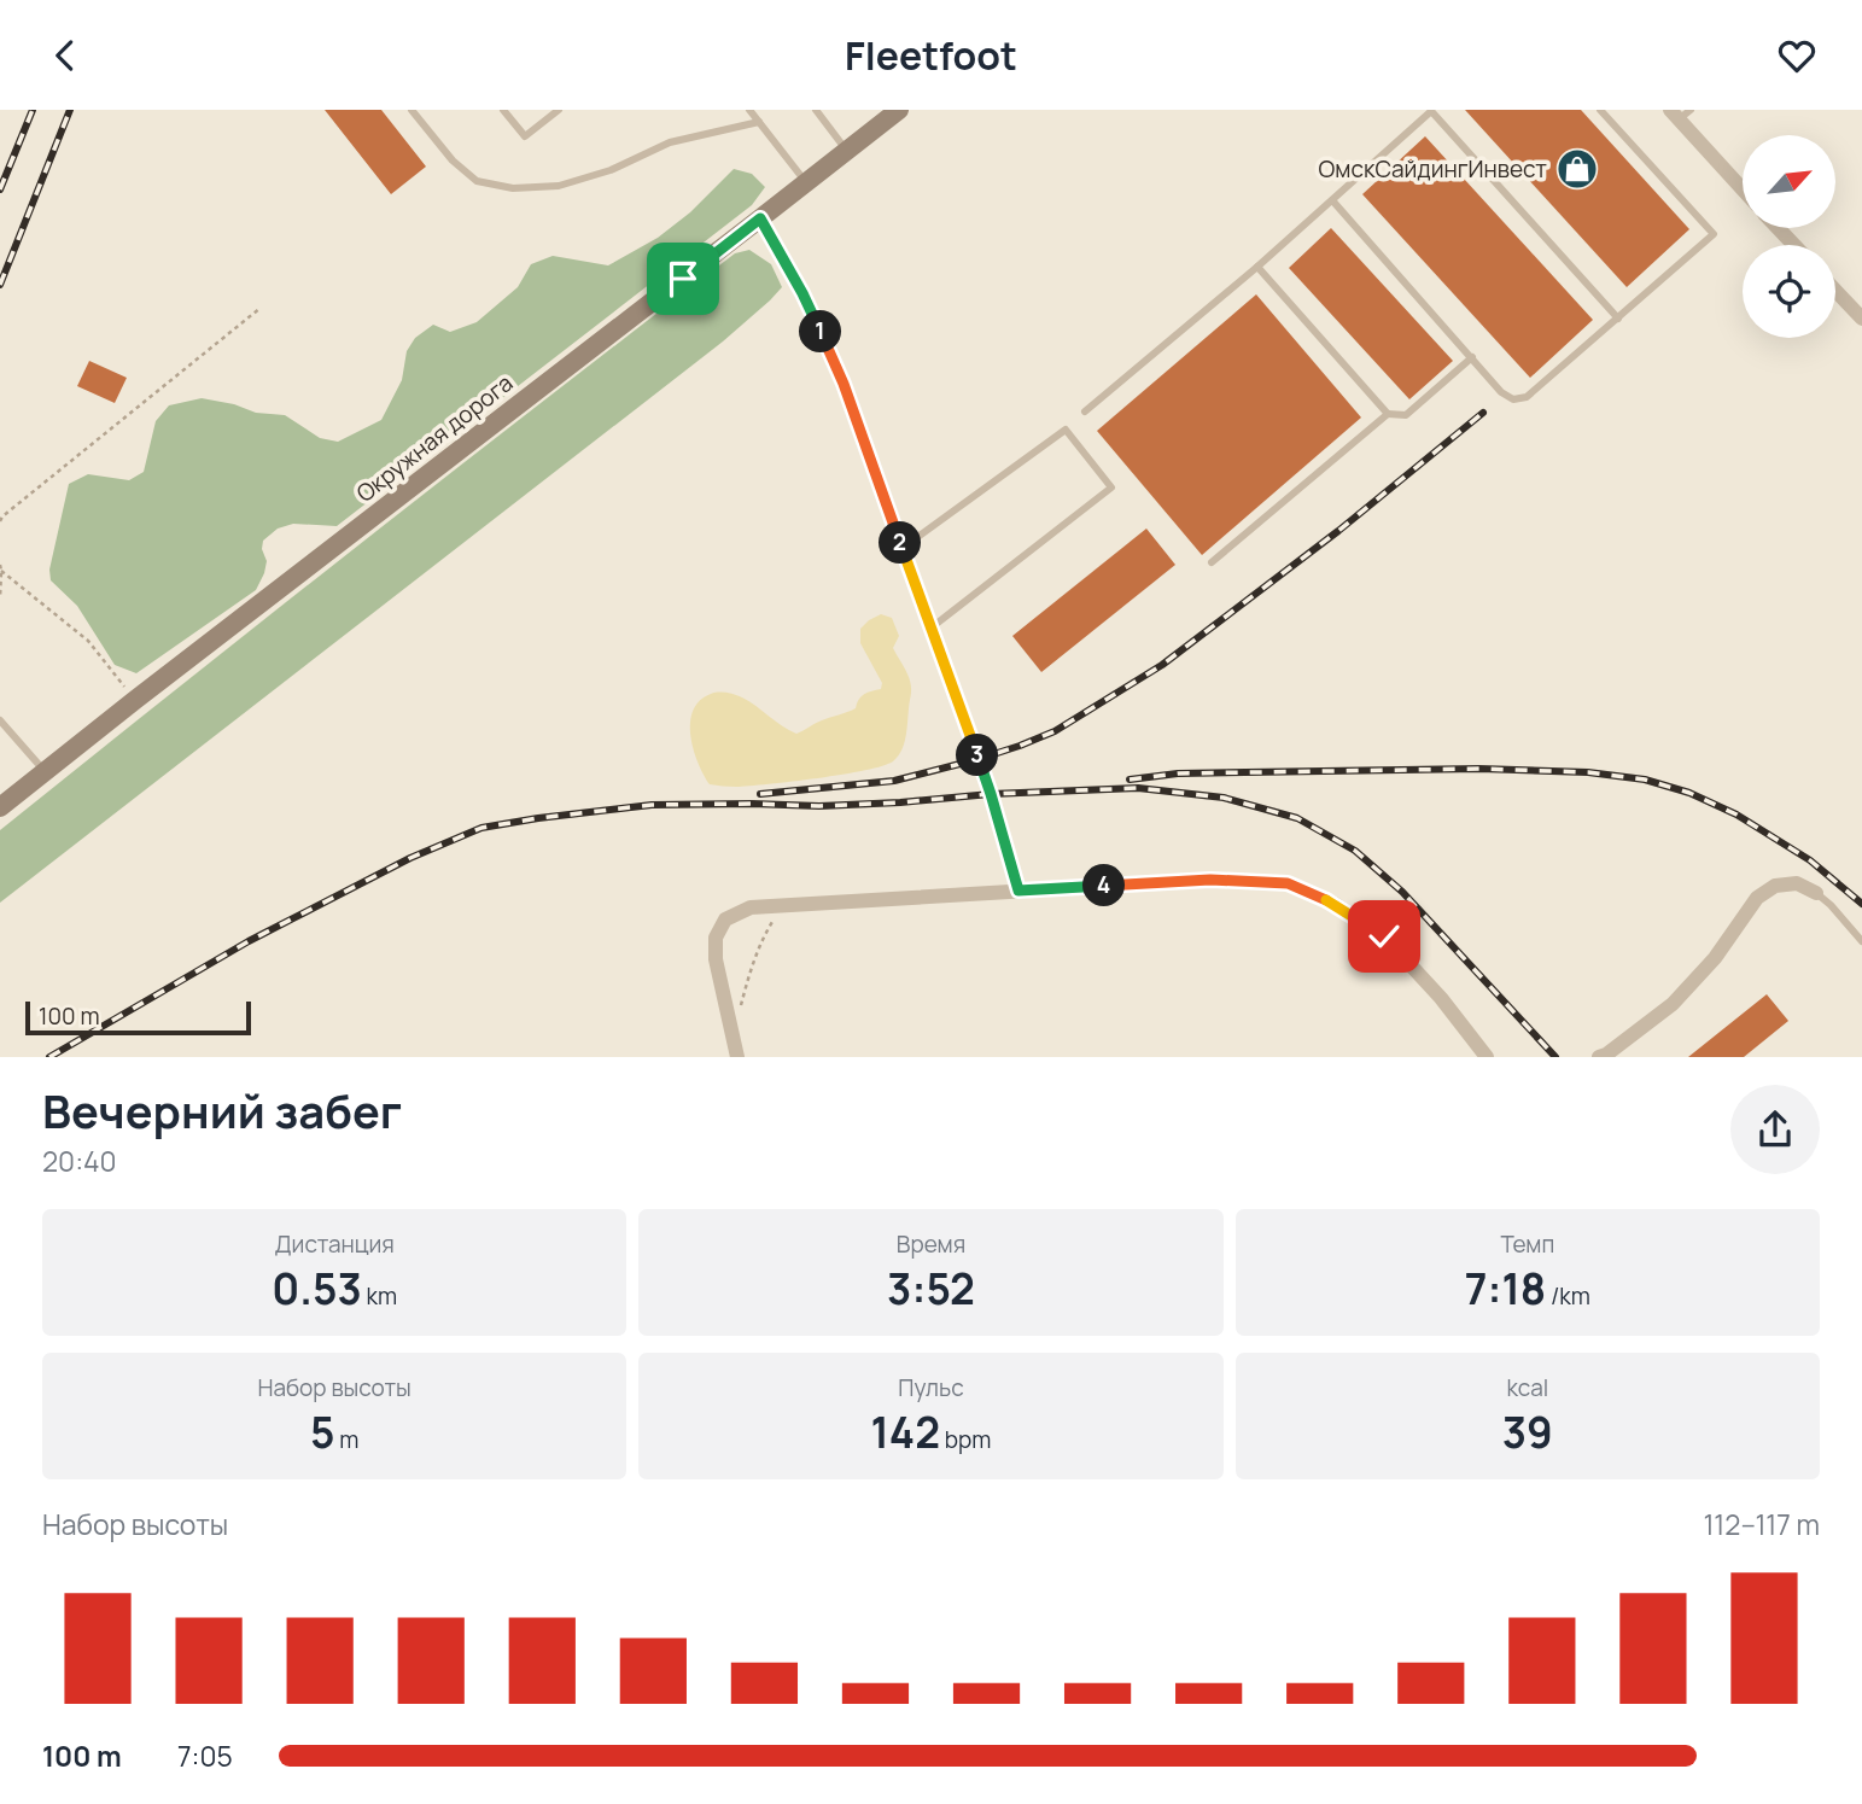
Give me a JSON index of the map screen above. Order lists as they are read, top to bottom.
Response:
{
  "streets": {
    "main road": ["Окружная дорога"]
  },
  "places": {
    "shop": ["ОмскСайдингИнвест"]
  },
  "scale_bar": "100 m",
  "north": "top right",
  "page": {
    "header": "Fleetfoot",
    "pins": [
      "1",
      "2",
      "3",
      "4"
    ],
    "scale": "100 m",
    "heading": ["Вечерний забег", "20:40"],
    "stats": [
      ["Дистанция", "0.53 km"],
      ["Время", "3:52"],
      ["Темп", "7:18 /km"],
      ["Набор высоты", "5 m"],
      ["Пульс", "142 bpm"],
      ["kcal", "39"]
    ],
    "chart": ["Набор высоты", "112–117 m"],
    "list": [
      {
        "name": "100 m",
        "note": "7:05"
      }
    ]
  }
}
